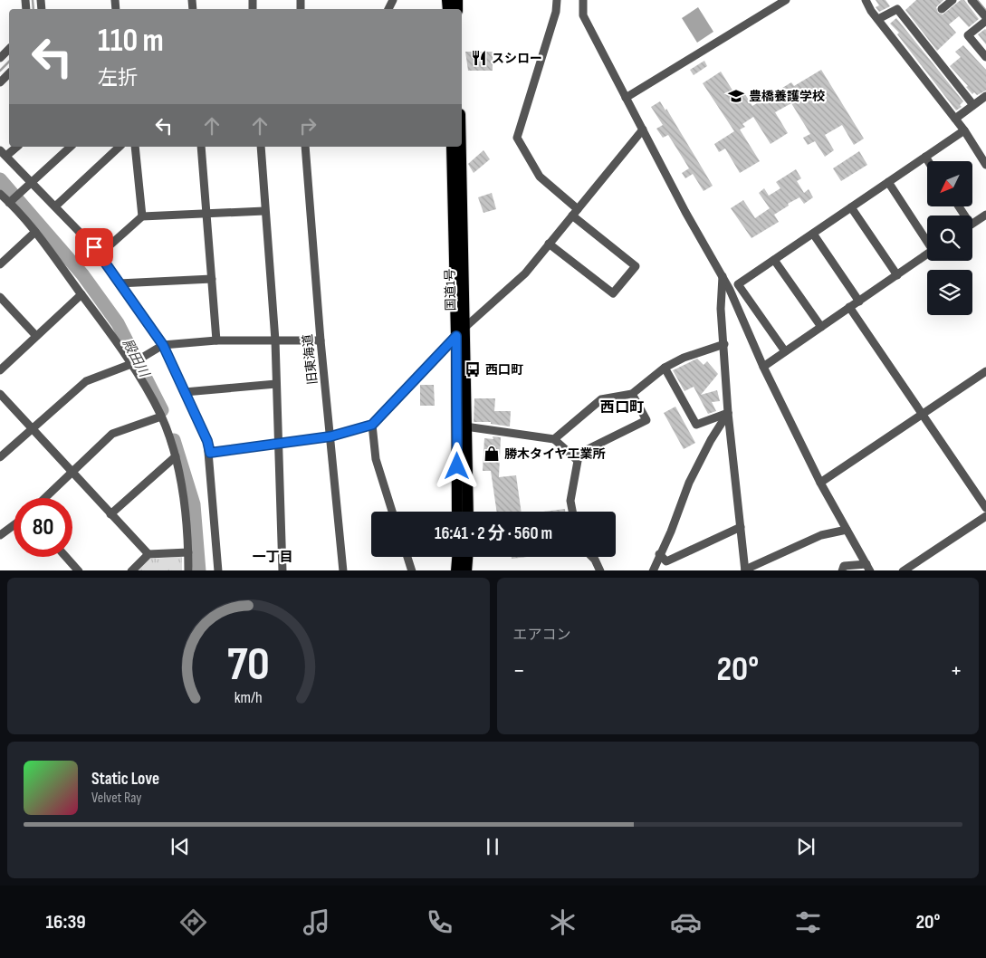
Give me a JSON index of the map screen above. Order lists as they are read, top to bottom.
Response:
{
  "streets": {
    "highway": ["国道1号"],
    "street": ["旧東海道"]
  },
  "districts": ["西口町", "一丁目"],
  "water": ["殿田川"],
  "places": {
    "restaurant": ["スシロー"],
    "school or university": ["豊橋養護学校"],
    "bus stop": ["西口町"],
    "shop": ["勝木タイヤ工業所"]
  },
  "north": "bottom left",
  "page": {
    "turn": ["110 m", "左折"],
    "limit": "80",
    "trip": "16:41 · 2 分 · 560 m",
    "tile": "エアコン",
    "heat": ["−", "20°", "+"],
    "song": ["Static Love", "Velvet Ray"],
    "tabs": ["16:39", "20°"],
    "gauge": ["70", "km/h"]
  }
}
